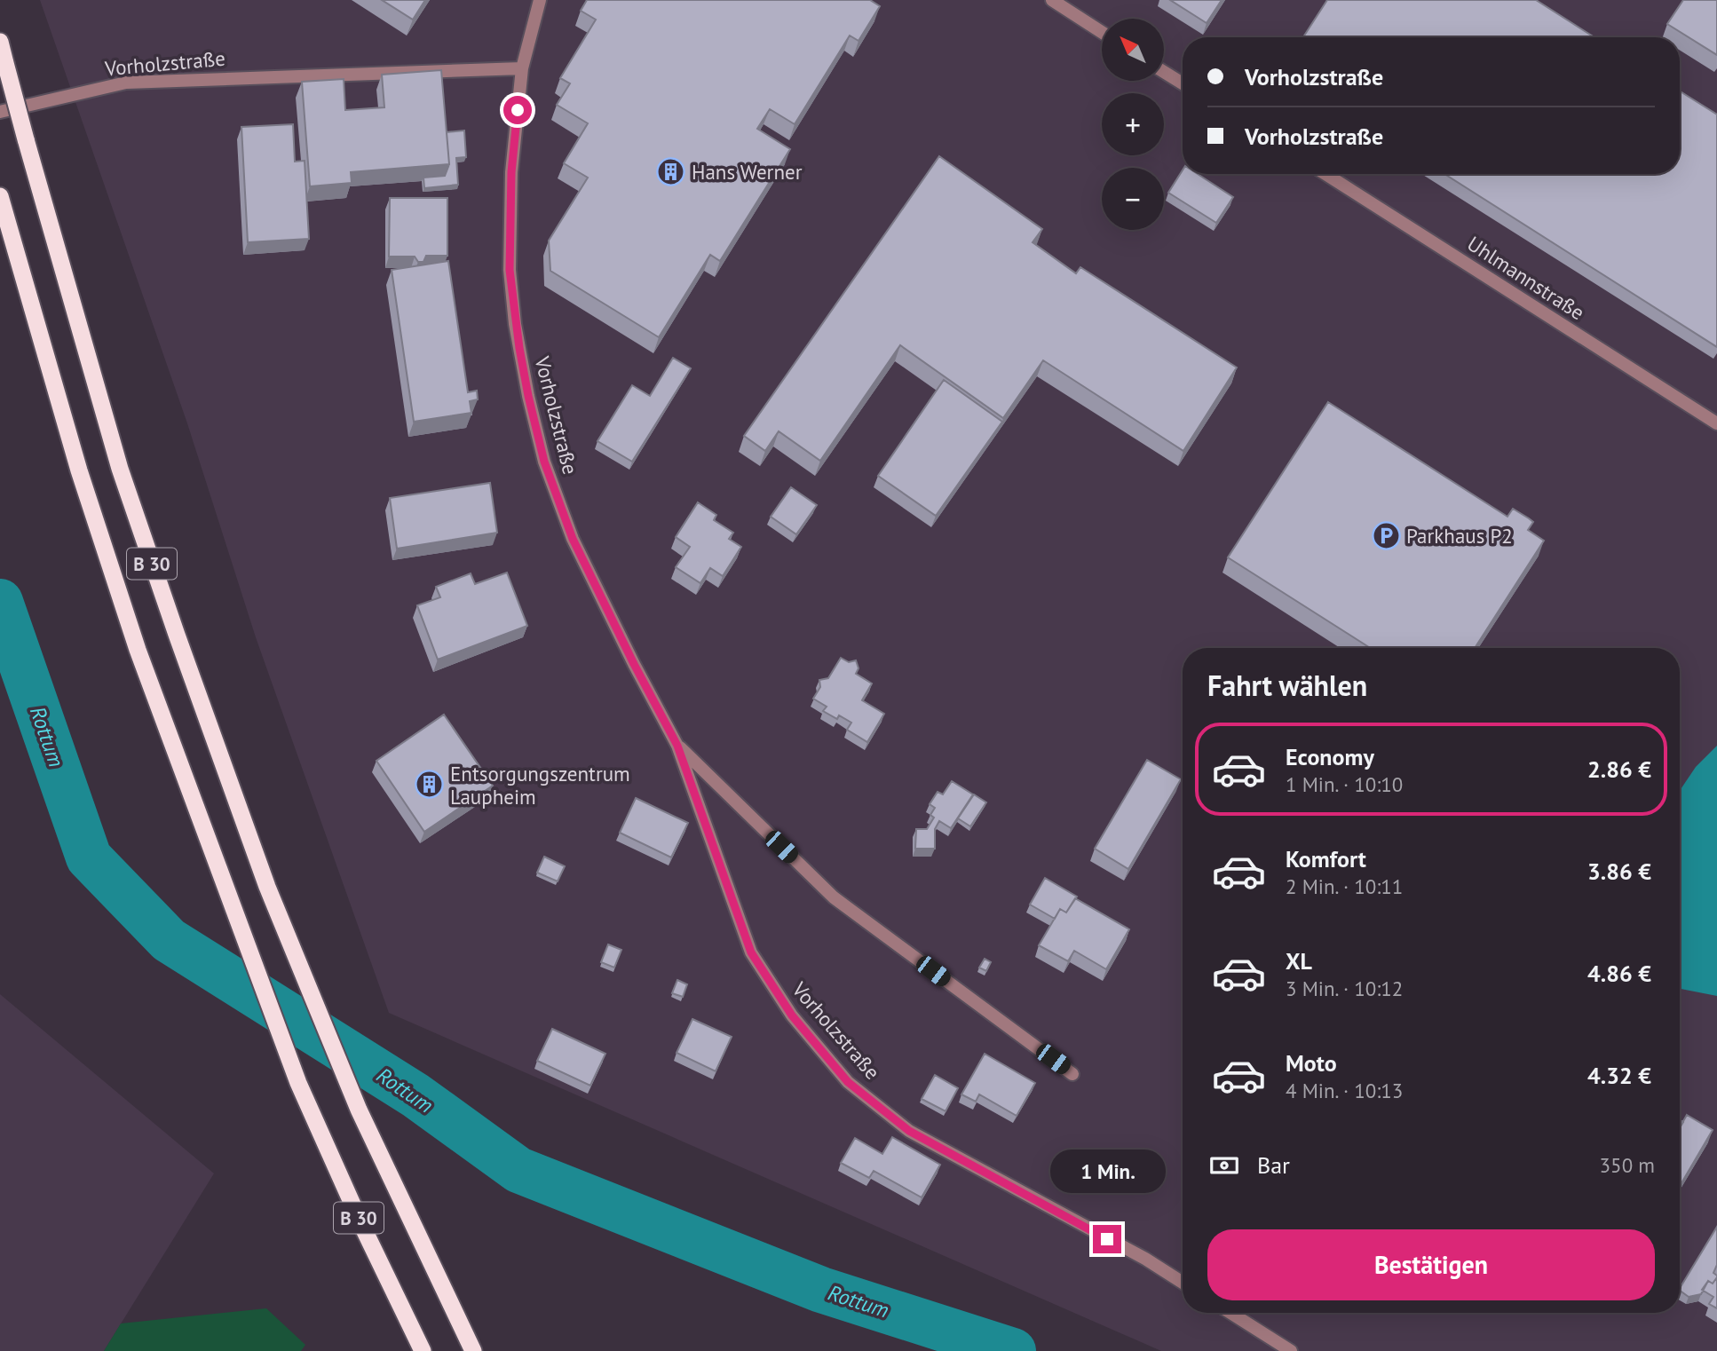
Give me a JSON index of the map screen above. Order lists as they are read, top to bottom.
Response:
{
  "streets": {
    "highway": ["B 30"],
    "street": ["Vorholzstraße", "Uhlmannstraße"]
  },
  "water": ["Rottum"],
  "places": {
    "building": ["Hans Werner", "Entsorgungszentrum Laupheim"],
    "parking": ["Parkhaus P2"]
  },
  "north": "top left",
  "page": {
    "map_buttons": ["+", "−"],
    "banner": ["Vorholzstraße", "Vorholzstraße"],
    "heading": "Fahrt wählen",
    "list": [
      {
        "name": "Economy",
        "note": "1 Min. · 10:10",
        "value": "2.86 €"
      },
      {
        "name": "Komfort",
        "note": "2 Min. · 10:11",
        "value": "3.86 €"
      },
      {
        "name": "XL",
        "note": "3 Min. · 10:12",
        "value": "4.86 €"
      },
      {
        "name": "Moto",
        "note": "4 Min. · 10:13",
        "value": "4.32 €"
      }
    ],
    "pay": ["Bar", "350 m"],
    "bubble": "1 Min.",
    "buttons": "Bestätigen"
  }
}
